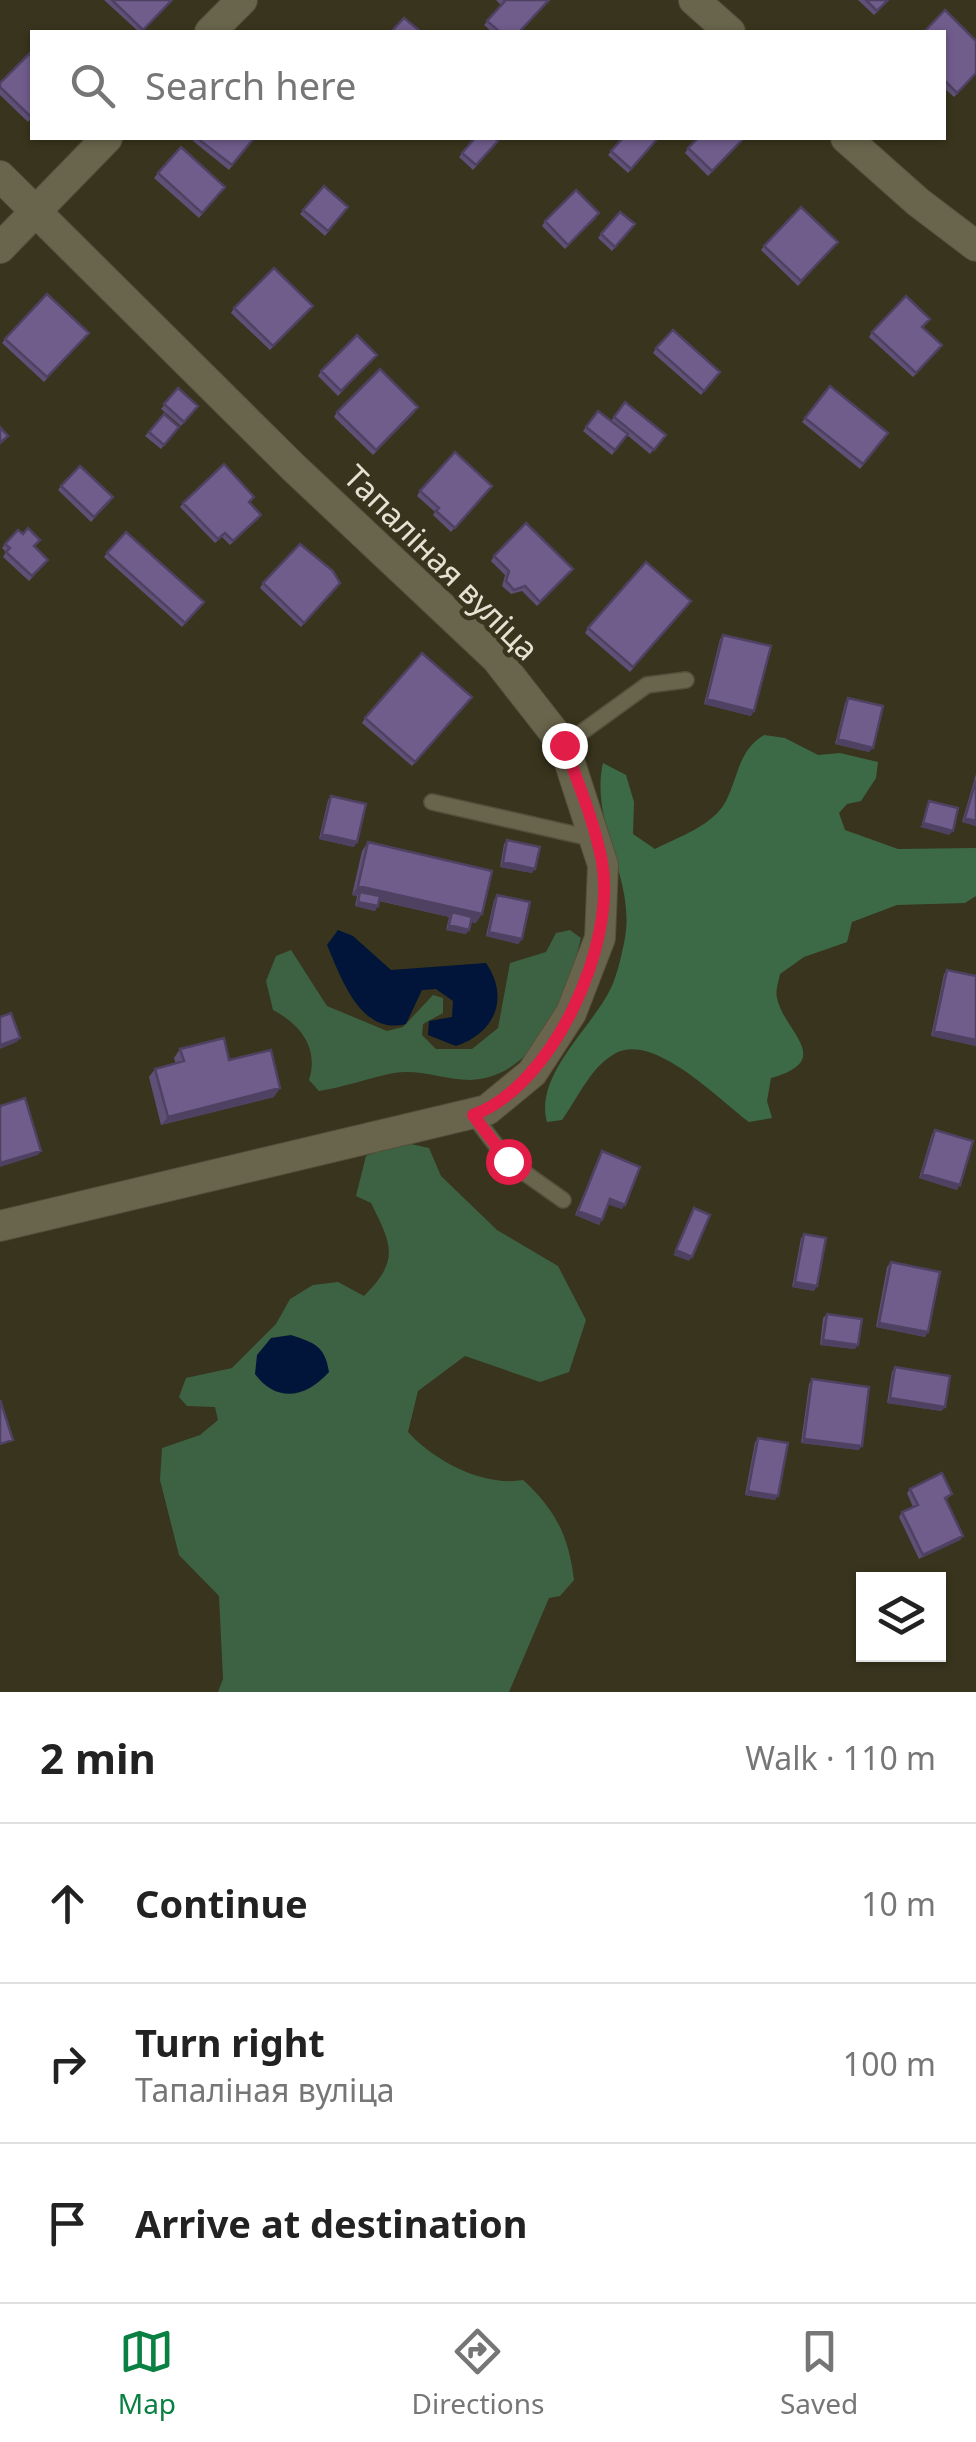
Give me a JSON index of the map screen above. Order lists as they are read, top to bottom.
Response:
{
  "streets": {
    "street": ["Тапаліная вуліца"]
  },
  "page": {
    "search": "Search here",
    "heading": ["2 min", "Walk · 110 m"],
    "list": [
      ["Continue", "10 m"],
      ["Turn right", "Тапаліная вуліца", "100 m"],
      "Arrive at destination"
    ],
    "nav": ["Map", "Directions", "Saved"]
  }
}
